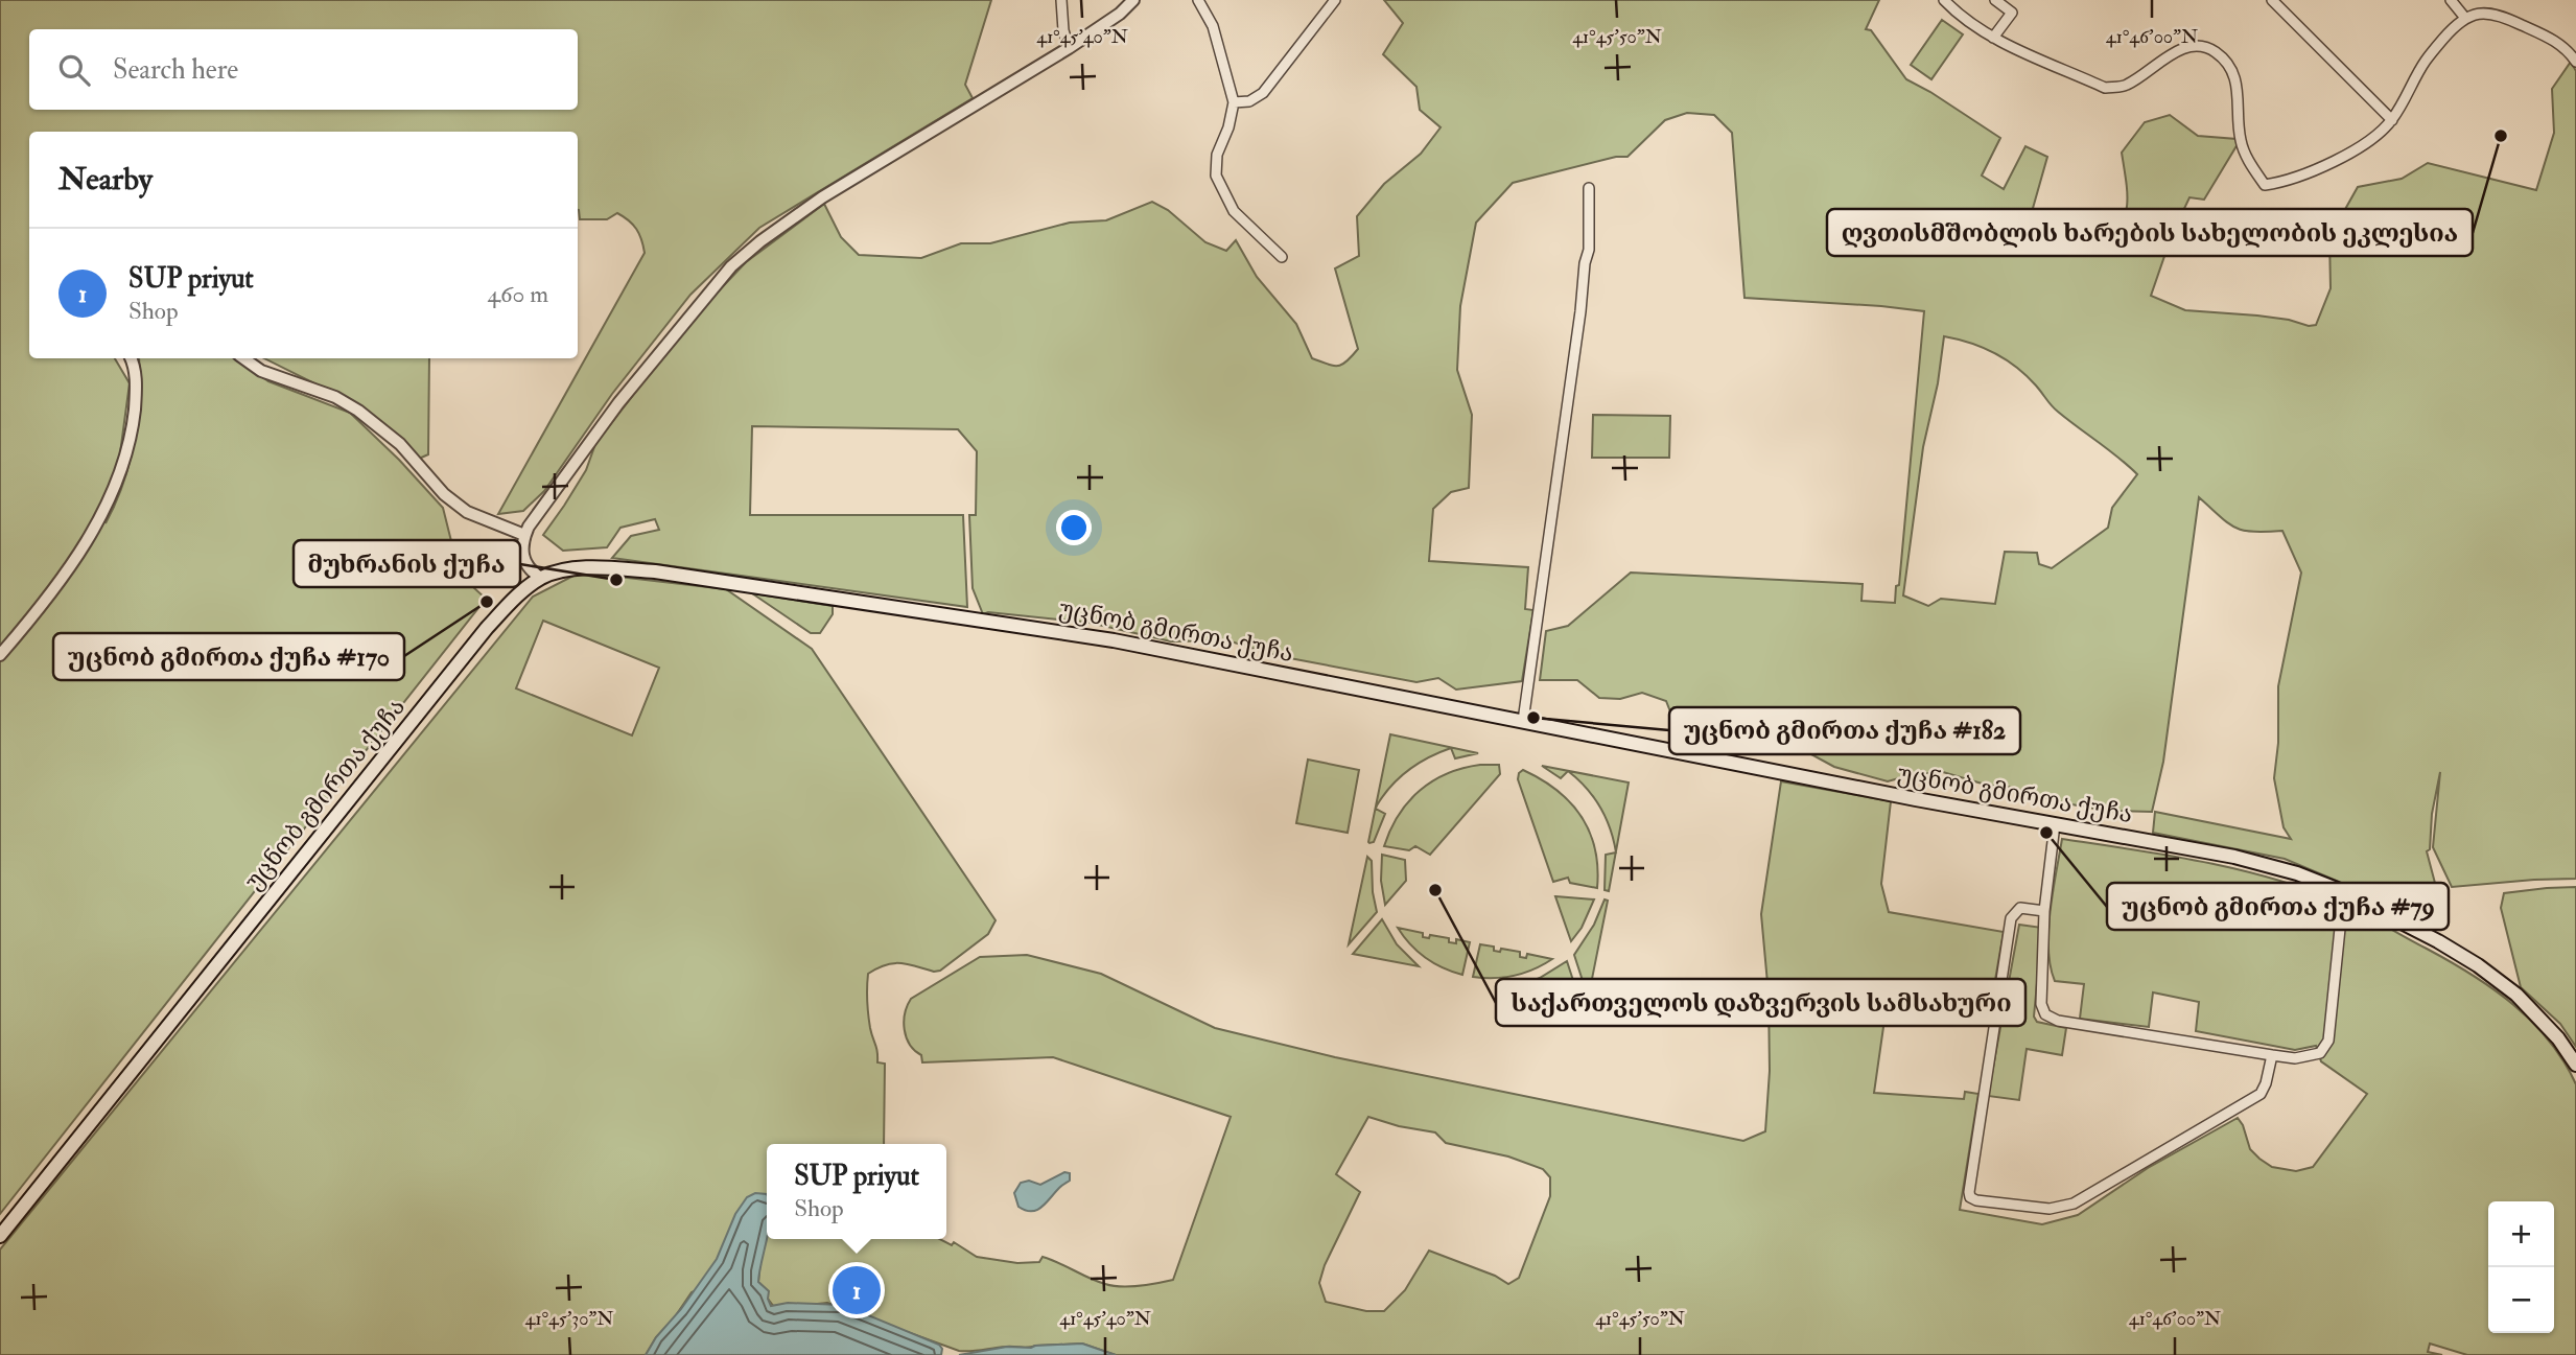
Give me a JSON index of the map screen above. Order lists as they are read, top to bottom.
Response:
{
  "streets": {
    "main road": ["უცნობ გმირთა ქუჩა"]
  },
  "places": [
    "ღვთისმშობლის ხარების სახელობის ეკლესია",
    "მუხრანის ქუჩა",
    "უცნობ გმირთა ქუჩა #170",
    "უცნობ გმირთა ქუჩა #182",
    "უცნობ გმირთა ქუჩა #79",
    "საქართველოს დაზვერვის სამსახური"
  ],
  "page": {
    "search": "Search here",
    "heading": "Nearby",
    "list": [
      {
        "mark": "1",
        "name": "SUP priyut",
        "note": "Shop",
        "value": "460 m"
      }
    ],
    "popup": ["SUP priyut", "Shop"],
    "map_buttons": ["+", "−"],
    "pins": "1"
  },
  "coordinates": [
    "41°45'40\"N",
    "41°45'50\"N",
    "41°46'00\"N",
    "41°45'30\"N"
  ]
}
